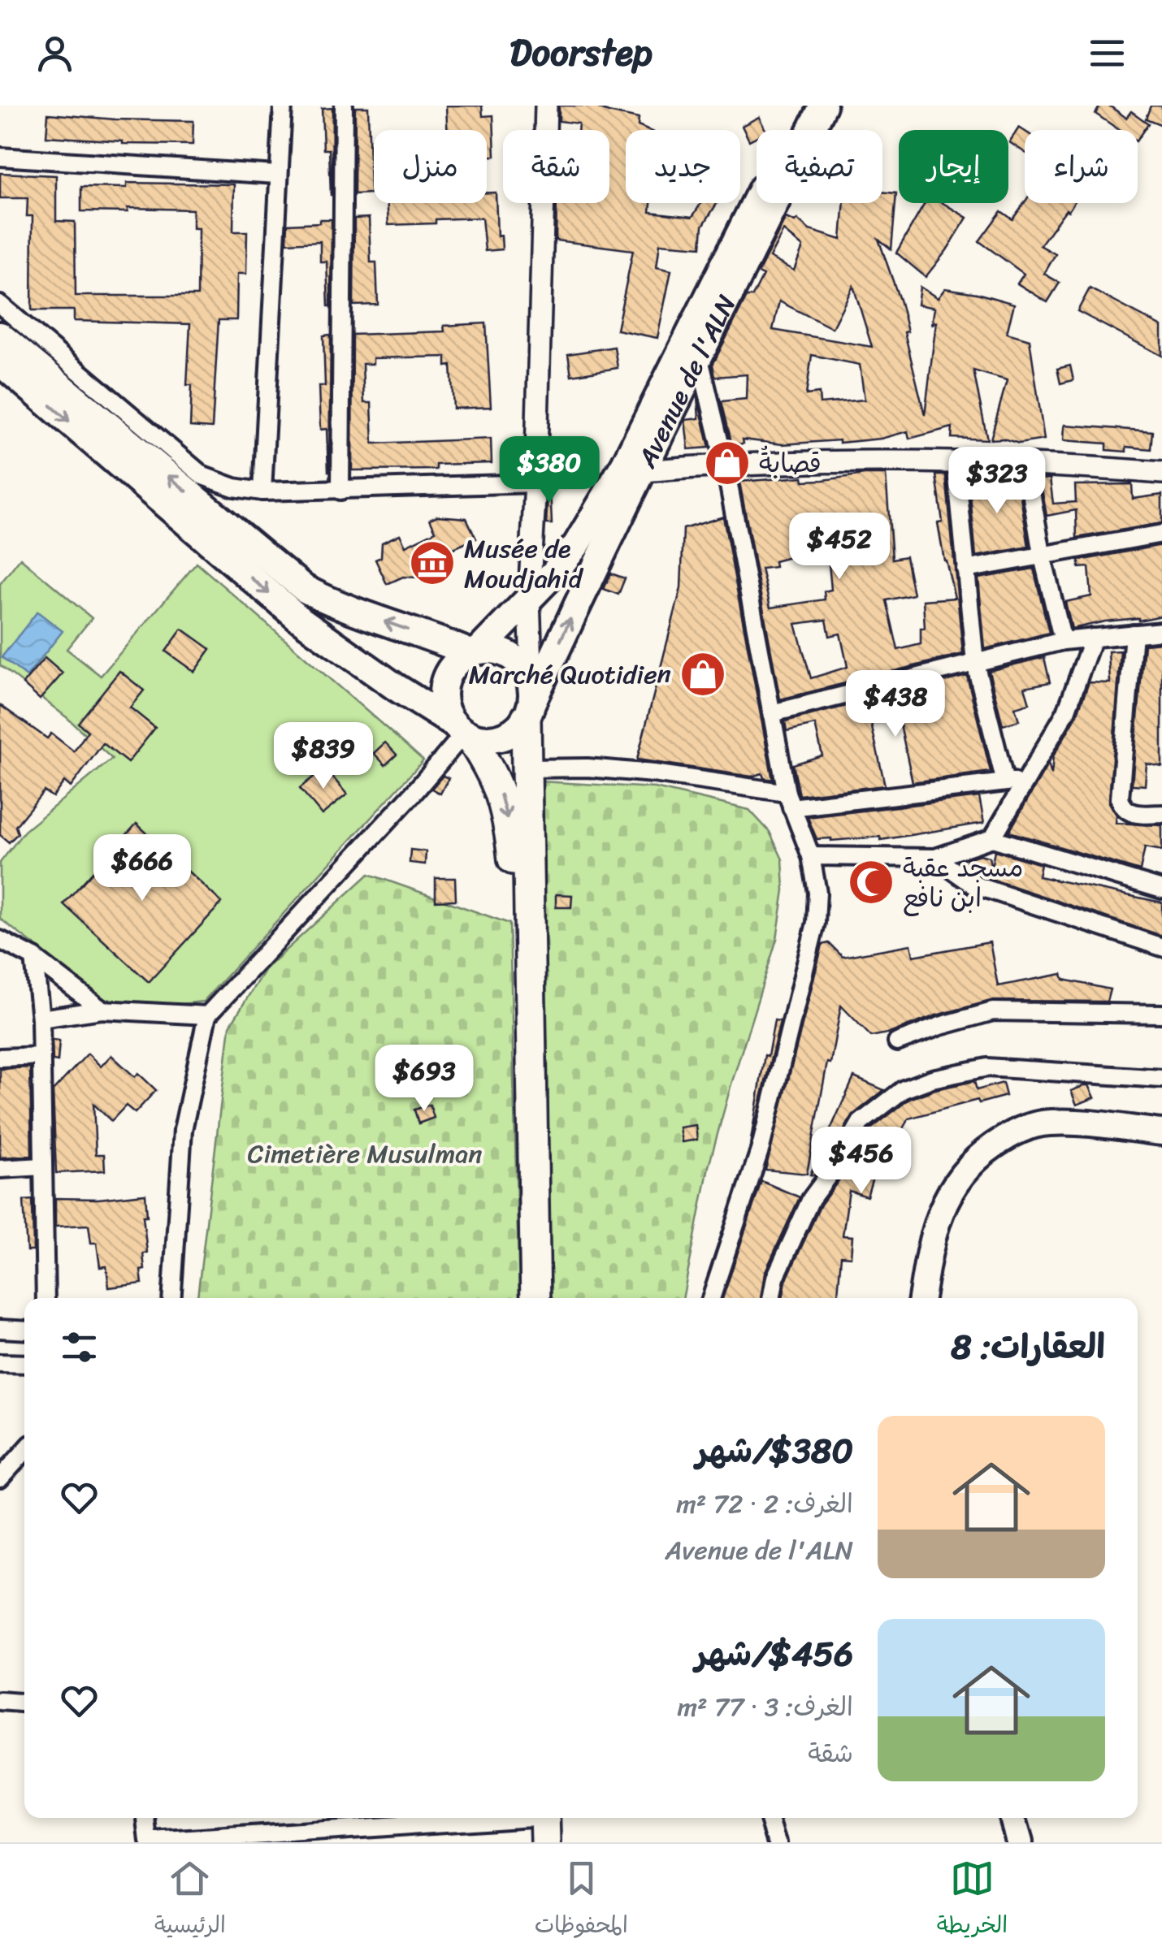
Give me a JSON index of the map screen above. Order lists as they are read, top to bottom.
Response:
{
  "streets": {
    "main road": ["Avenue de l'ALN"]
  },
  "parks": ["Cimetière Musulman"],
  "places": {
    "shop": ["قصابةُ", "Marché Quotidien"],
    "museum": ["Musée de Moudjahid"],
    "mosque": ["مسجد عقبة ابن نافع"]
  },
  "page": {
    "header": "Doorstep",
    "chip": [
      "شراء",
      "إيجار",
      "تصفية",
      "جديد",
      "شقة",
      "منزل"
    ],
    "price": [
      "$380",
      "$323",
      "$452",
      "$438",
      "$839",
      "$666",
      "$693",
      "$456"
    ],
    "heading": "العقارات: 8",
    "list": [
      {
        "name": "$380/شهر",
        "note": "الغرف: 2 · 72 m² · Avenue de l'ALN"
      },
      {
        "name": "$456/شهر",
        "note": "الغرف: 3 · 77 m² · شقة"
      }
    ],
    "tabs": ["الخريطة", "المحفوظات", "الرئيسية"]
  }
}
